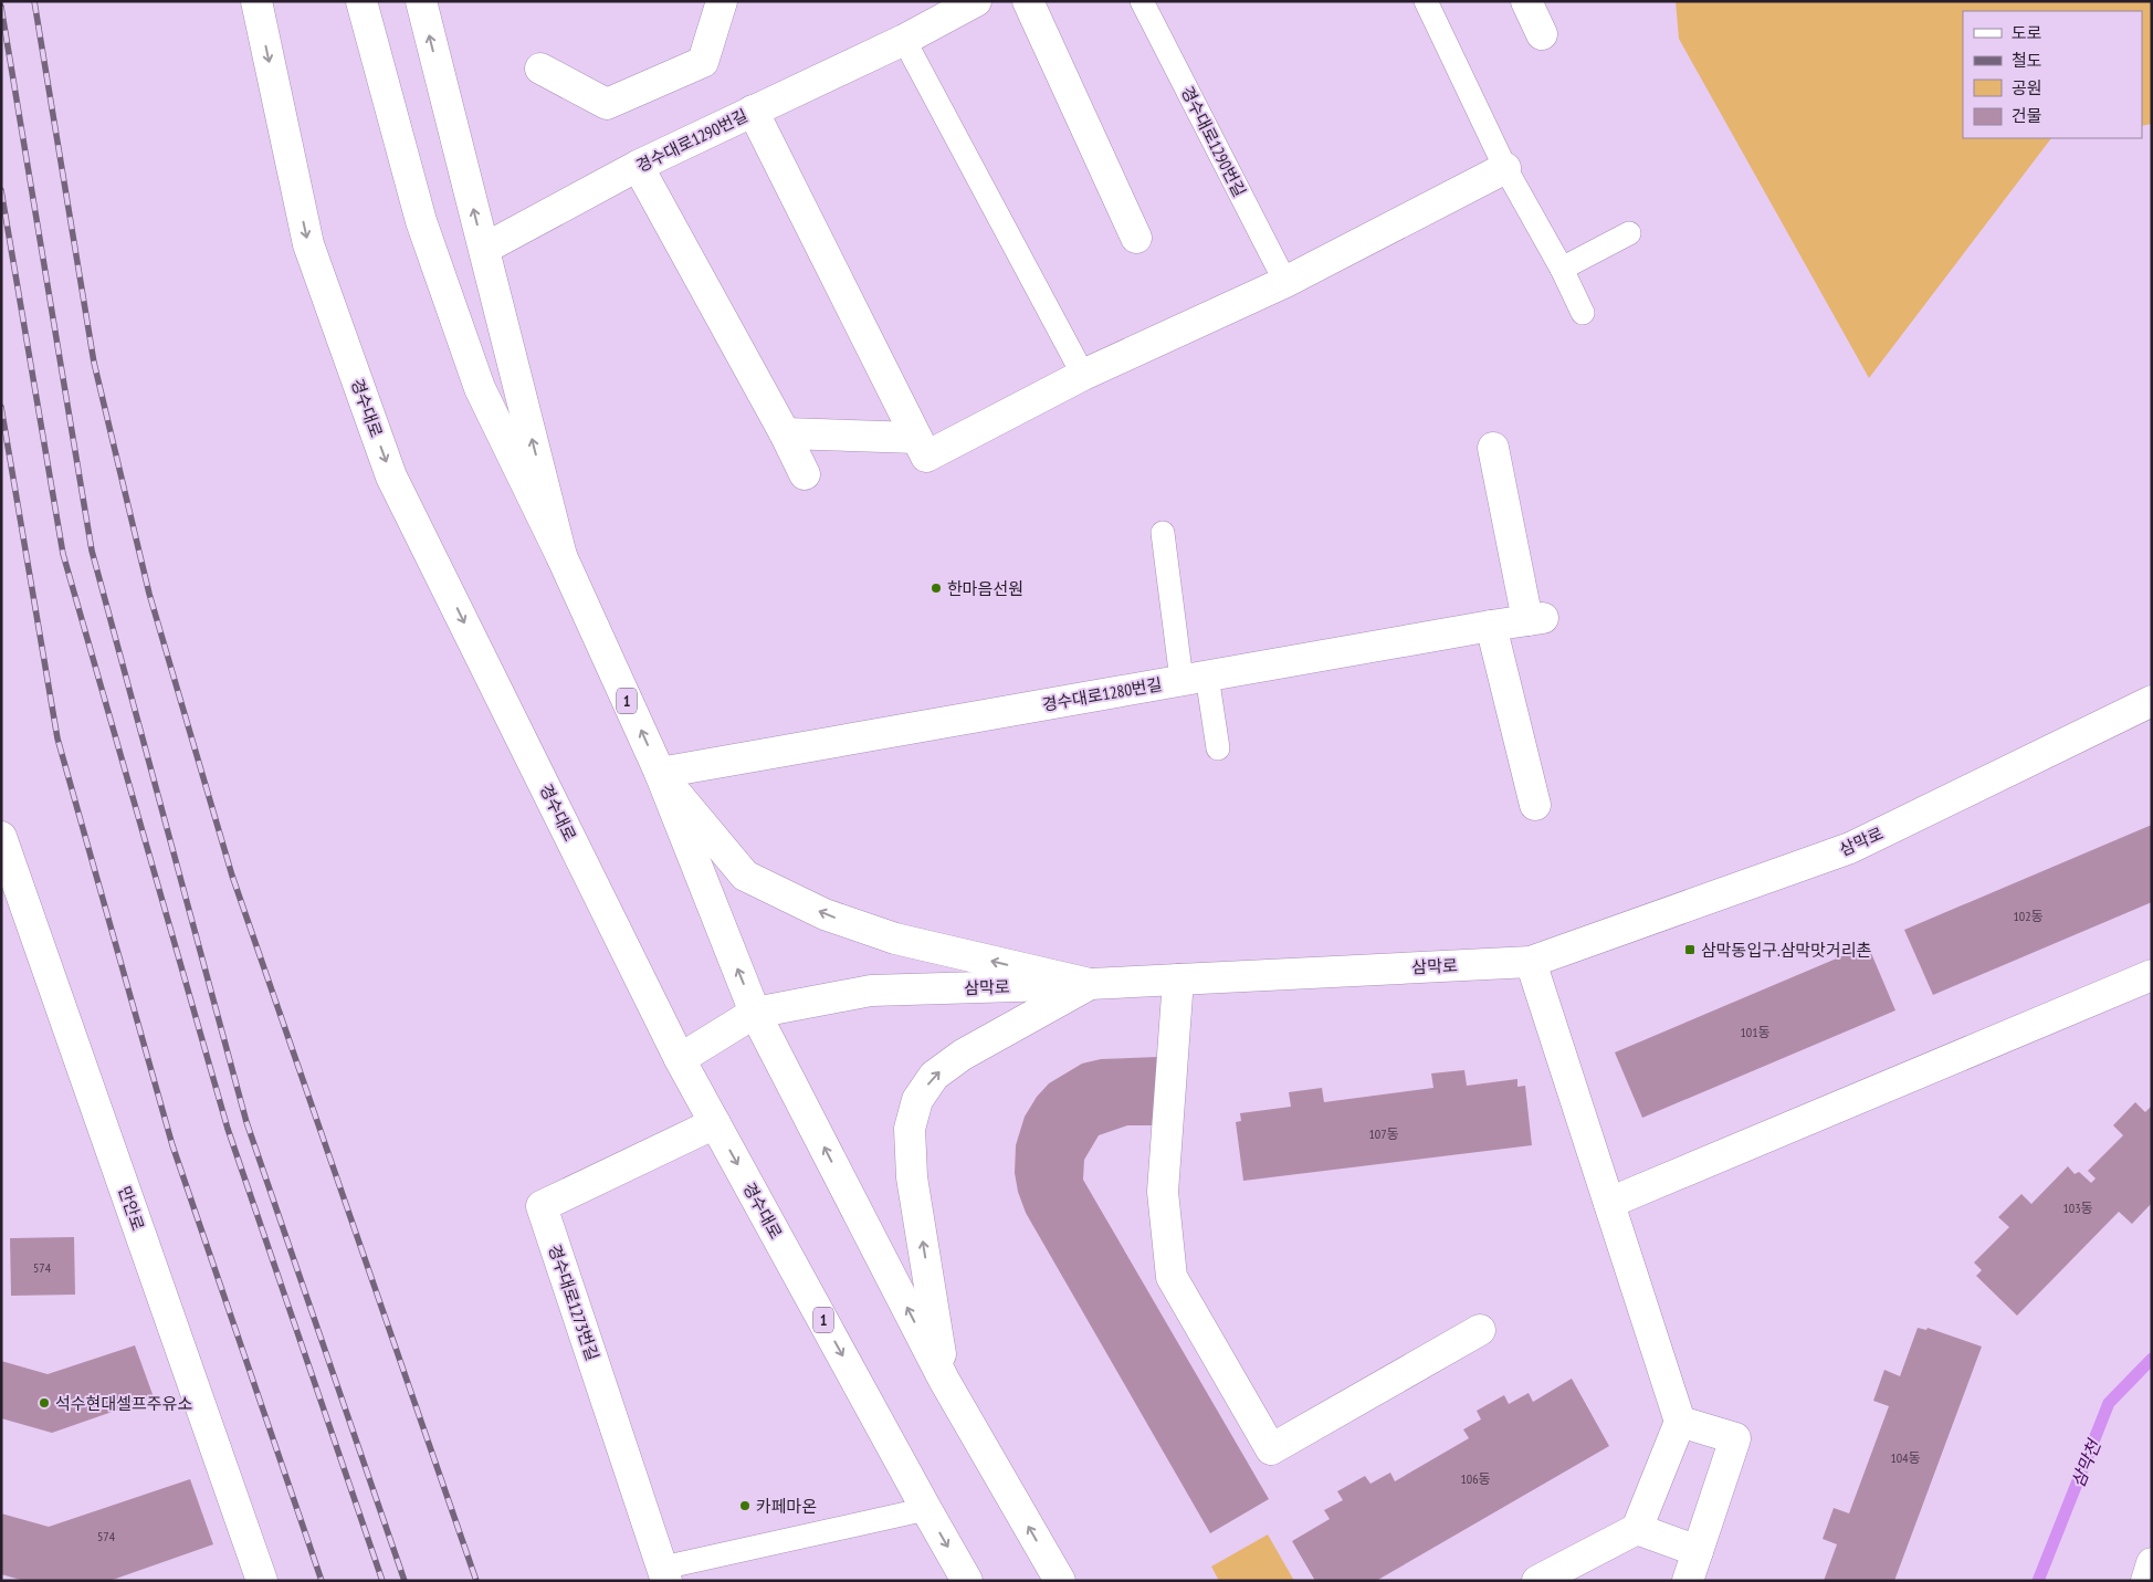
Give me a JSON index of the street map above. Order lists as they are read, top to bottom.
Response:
{
  "streets": {
    "main road": [
      "경수대로1290번길",
      "경수대로",
      "경수대로1280번길",
      "1",
      "삼막로",
      "만안로",
      "경수대로1273번길"
    ]
  },
  "crossings": [
    ["경수대로", "삼막로"],
    ["경수대로", "경수대로1273번길"],
    ["경수대로1280번길", "1"],
    ["1", "삼막로"]
  ],
  "water": ["삼막천"],
  "places": {
    "other": ["한마음선원", "석수현대셀프주유소", "카페마온"],
    "transit": ["삼막동입구.삼막맛거리촌"]
  },
  "house_numbers": [
    "102동",
    "101동",
    "107동",
    "103동",
    "574",
    "104동",
    "106동",
    "574"
  ],
  "legend": [
    "도로",
    "철도",
    "공원",
    "건물"
  ]
}
